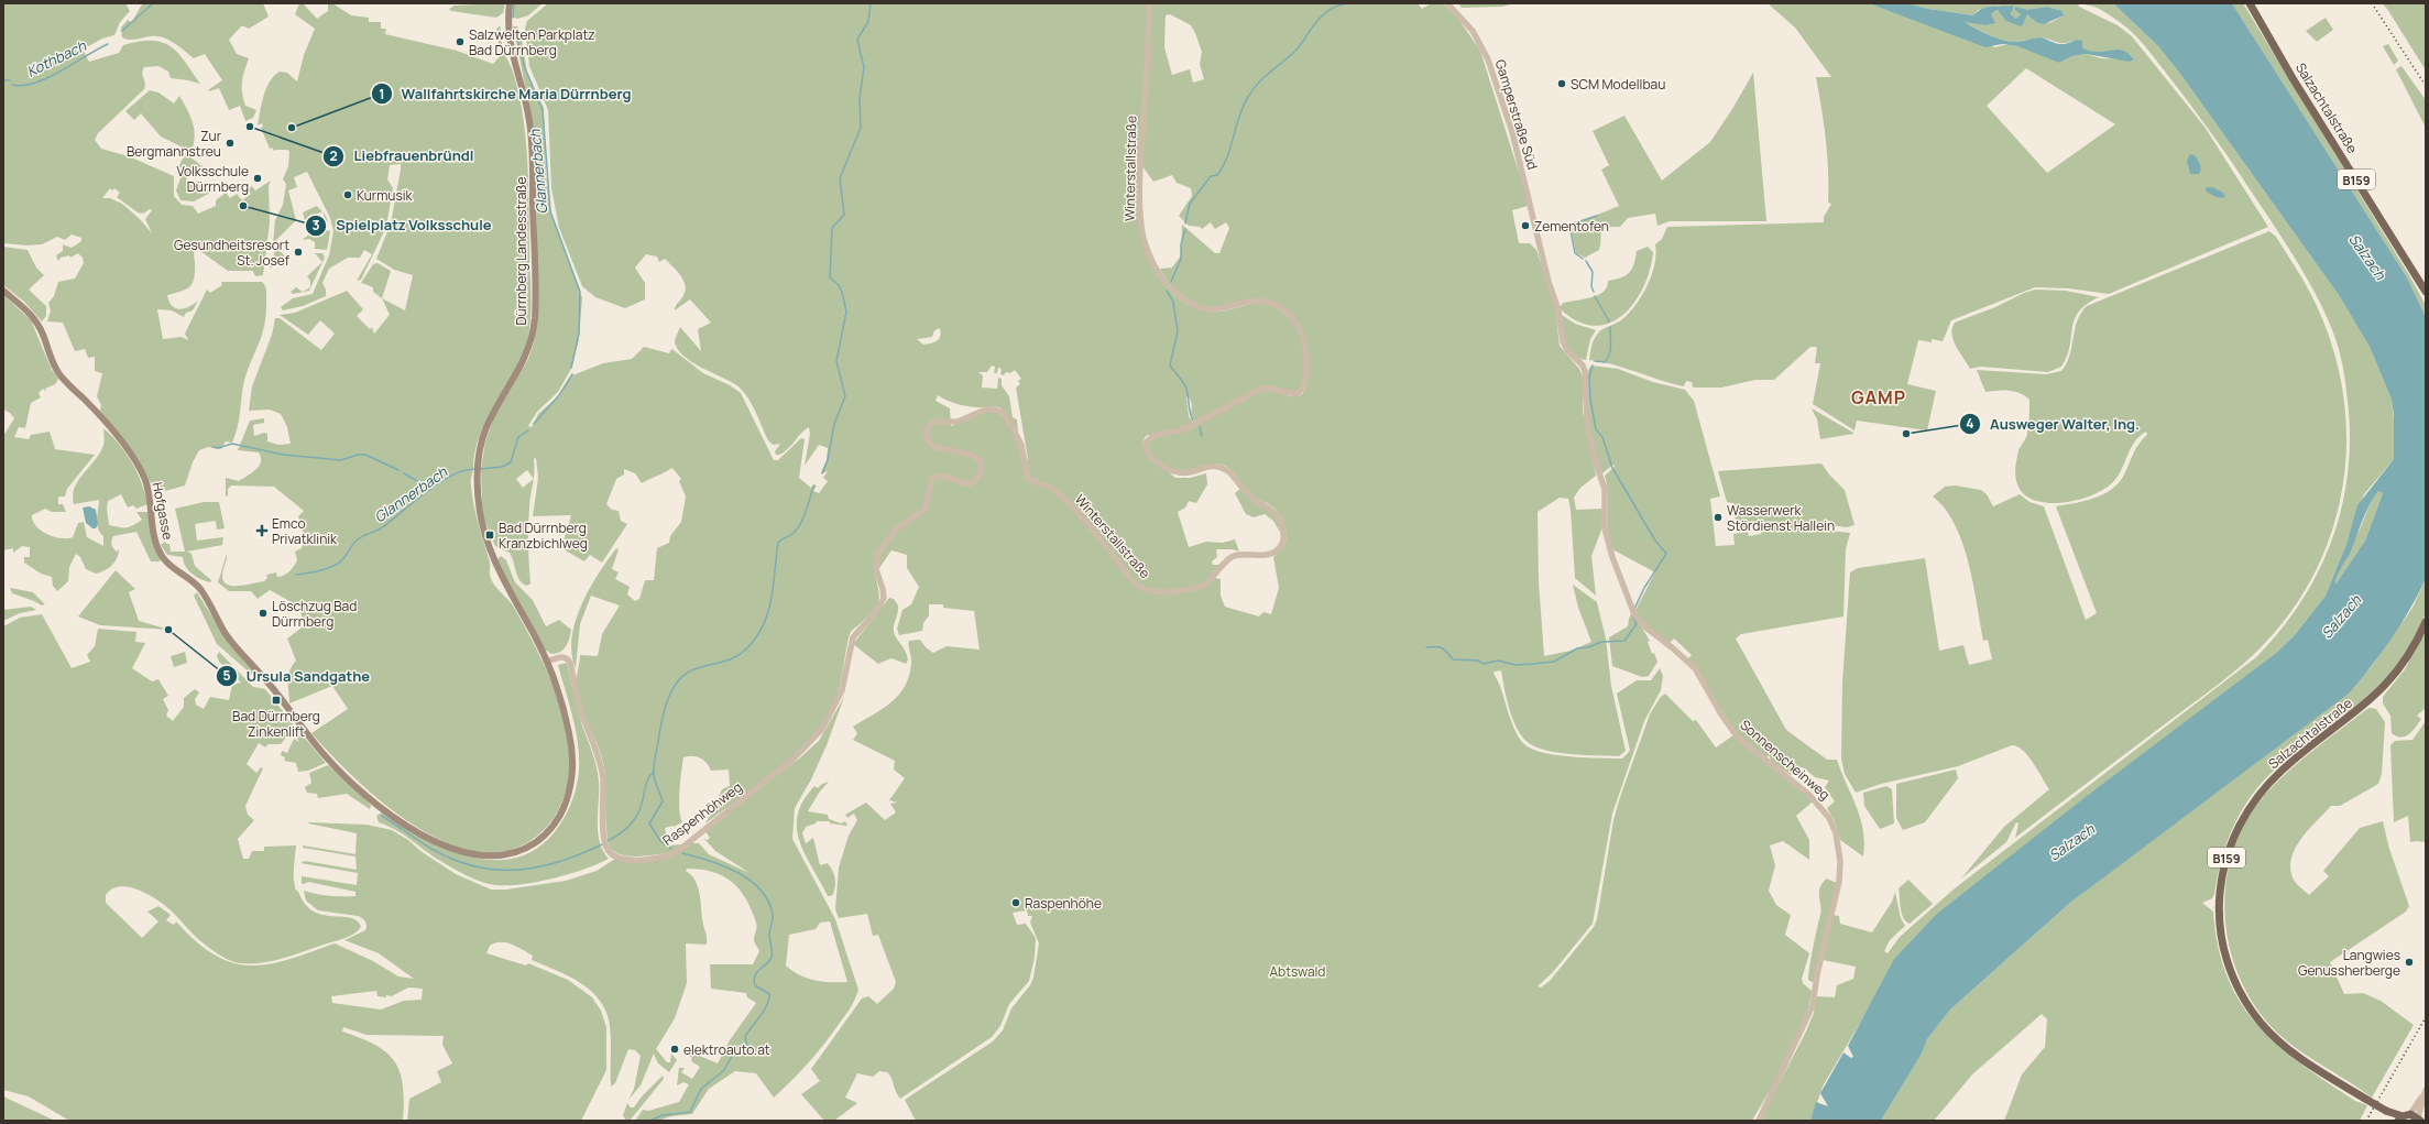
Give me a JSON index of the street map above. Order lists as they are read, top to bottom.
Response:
{
  "streets": {
    "main road": [
      "Salzachtalstraße",
      "B159",
      "Dürrnberg Landesstraße",
      "Hofgasse"
    ],
    "street": [
      "Gamperstraße Süd",
      "Winterstallstraße",
      "Sonnenscheinweg",
      "Raspenhöhweg"
    ]
  },
  "crossings": [
    ["Gamperstraße Süd", "Sonnenscheinweg"],
    ["Winterstallstraße", "Raspenhöhweg"],
    ["Dürrnberg Landesstraße", "Hofgasse"],
    ["Dürrnberg Landesstraße", "Raspenhöhweg"]
  ],
  "districts": ["GAMP"],
  "water": ["Kothbach", "Glannerbach", "Salzach"],
  "parks": ["Abtswald"],
  "places": {
    "other": [
      "Salzwelten Parkplatz Bad Dürrnberg",
      "SCM Modellbau",
      "Liebfrauenbründl",
      "Wallfahrtskirche Maria Dürrnberg",
      "Zur Bergmannstreu",
      "Volksschule Dürrnberg",
      "Kurmusik",
      "Spielplatz Volksschule",
      "Zementofen",
      "Gesundheitsresort St. Josef",
      "Ausweger Walter, Ing.",
      "Wasserwerk Stördienst Hallein",
      "Löschzug Bad Dürrnberg",
      "Ursula Sandgathe",
      "Raspenhöhe",
      "Langwies Genussherberge",
      "elektroauto.at"
    ],
    "health": ["Emco Privatklinik"],
    "transit": ["Bad Dürrnberg Kranzbichlweg", "Bad Dürrnberg Zinkenlift"]
  }
}
